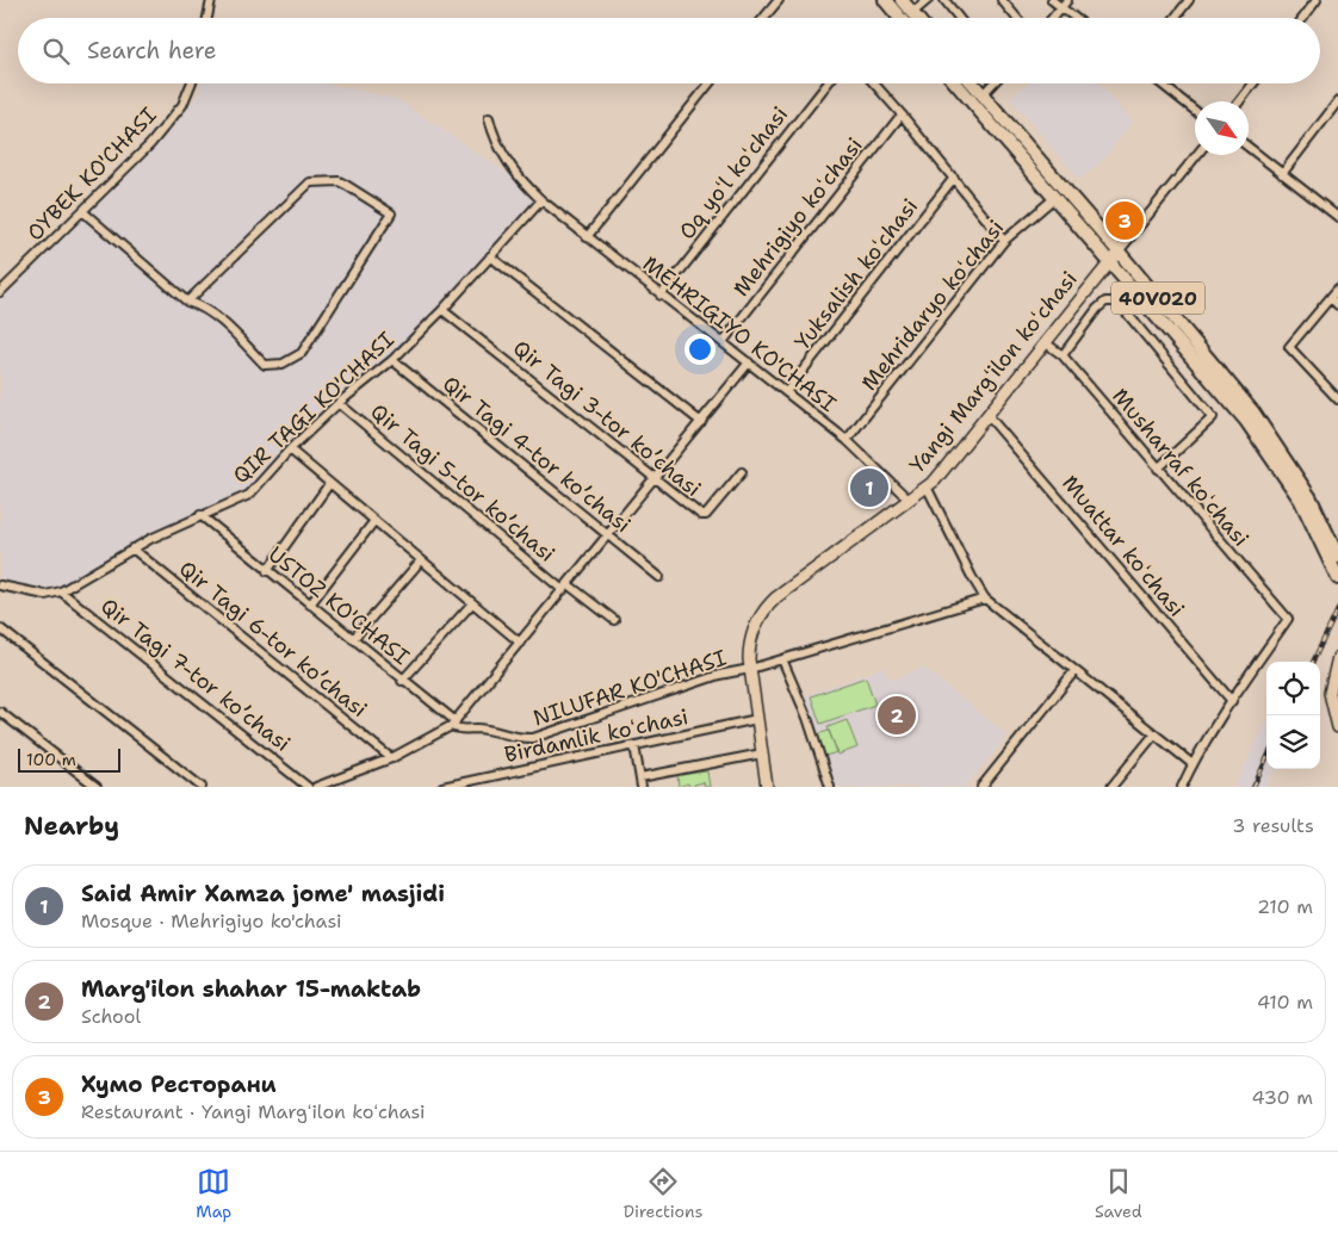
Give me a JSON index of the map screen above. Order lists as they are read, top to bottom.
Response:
{
  "streets": {
    "main road": ["40V020", "Yangi Margʻilon koʻchasi"],
    "street": [
      "Oq yoʻl koʻchasi",
      "OYBEK KO'CHASI",
      "Mehrigiyo koʻchasi",
      "Yuksalish koʻchasi",
      "Mehridaryo koʻchasi",
      "MEHRIGIYO KO'CHASI",
      "QIR TAGI KO'CHASI",
      "Qir Tagi 3-tor koʼchasi",
      "Qir Tagi 4-tor koʼchasi",
      "Musharraf koʻchasi",
      "Qir Tagi 5-tor koʼchasi",
      "Muattar koʻchasi",
      "USTOZ KO'CHASI",
      "Qir Tagi 6-tor koʼchasi",
      "Qir Tagi 7-tor koʼchasi",
      "NILUFAR KO'CHASI",
      "Birdamlik koʻchasi"
    ]
  },
  "crossings": [
    ["Oq yoʻl koʻchasi", "MEHRIGIYO KO'CHASI"],
    ["Mehrigiyo koʻchasi", "MEHRIGIYO KO'CHASI"],
    ["Yuksalish koʻchasi", "MEHRIGIYO KO'CHASI"],
    ["40V020", "Mehridaryo koʻchasi"],
    ["40V020", "Yangi Margʻilon koʻchasi"],
    ["Mehridaryo koʻchasi", "MEHRIGIYO KO'CHASI"],
    ["MEHRIGIYO KO'CHASI", "Yangi Margʻilon koʻchasi"],
    ["MEHRIGIYO KO'CHASI", "QIR TAGI KO'CHASI"],
    ["Yangi Margʻilon koʻchasi", "Musharraf koʻchasi"],
    ["Yangi Margʻilon koʻchasi", "Muattar koʻchasi"],
    ["Yangi Margʻilon koʻchasi", "NILUFAR KO'CHASI"],
    ["Yangi Margʻilon koʻchasi", "Birdamlik koʻchasi"],
    ["QIR TAGI KO'CHASI", "Qir Tagi 3-tor koʼchasi"],
    ["QIR TAGI KO'CHASI", "Qir Tagi 4-tor koʼchasi"],
    ["QIR TAGI KO'CHASI", "Qir Tagi 5-tor koʼchasi"],
    ["QIR TAGI KO'CHASI", "USTOZ KO'CHASI"],
    ["QIR TAGI KO'CHASI", "Qir Tagi 6-tor koʼchasi"],
    ["QIR TAGI KO'CHASI", "Qir Tagi 7-tor koʼchasi"],
    ["Musharraf koʻchasi", "Muattar koʻchasi"],
    ["USTOZ KO'CHASI", "NILUFAR KO'CHASI"]
  ],
  "scale_bar": "100 m",
  "north": "bottom right",
  "page": {
    "search": "Search here",
    "pins": ["3", "1", "2"],
    "scale": "100 m",
    "heading": ["Nearby", "3 results"],
    "list": [
      {
        "mark": "1",
        "name": "Said Amir Xamza jome' masjidi",
        "note": "Mosque · Mehrigiyo ko'chasi",
        "value": "210 m"
      },
      {
        "mark": "2",
        "name": "Marg'ilon shahar 15-maktab",
        "note": "School",
        "value": "410 m"
      },
      {
        "mark": "3",
        "name": "Хумо Ресторани",
        "note": "Restaurant · Yangi Margʻilon koʻchasi",
        "value": "430 m"
      }
    ],
    "nav": ["Map", "Directions", "Saved"]
  }
}
